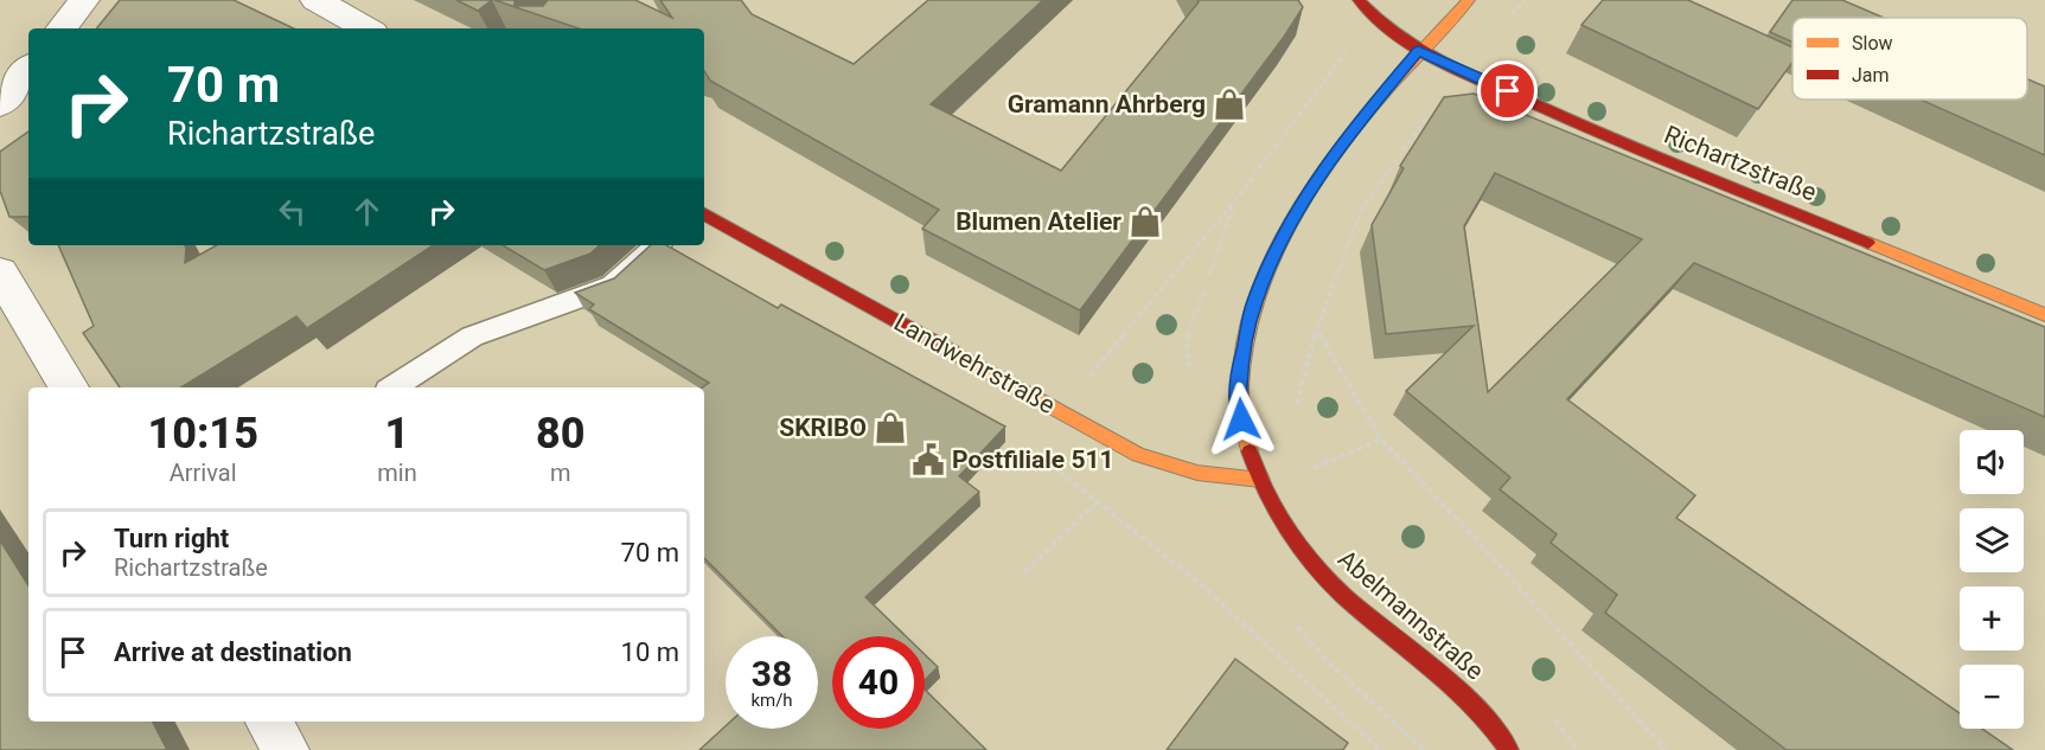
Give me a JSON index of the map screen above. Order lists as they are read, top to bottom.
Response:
{
  "streets": {
    "street": ["Richartzstraße", "Landwehrstraße", "Abelmannstraße"]
  },
  "crossings": [
    ["Richartzstraße", "Abelmannstraße"],
    ["Landwehrstraße", "Abelmannstraße"]
  ],
  "places": {
    "shop": ["Gramann Ahrberg", "Blumen Atelier", "SKRIBO"],
    "public building": ["Postfiliale 511"]
  },
  "legend": ["Slow", "Jam"],
  "page": {
    "turn": ["70 m", "Richartzstraße"],
    "eta": [
      "10:15",
      "Arrival",
      "1",
      "min",
      "80",
      "m"
    ],
    "map_buttons": ["+", "−"],
    "list": [
      {
        "name": "Turn right",
        "note": "Richartzstraße",
        "value": "70 m"
      },
      {
        "name": "Arrive at destination",
        "value": "10 m"
      }
    ],
    "speed": "38 km/h",
    "limit": "40"
  }
}
